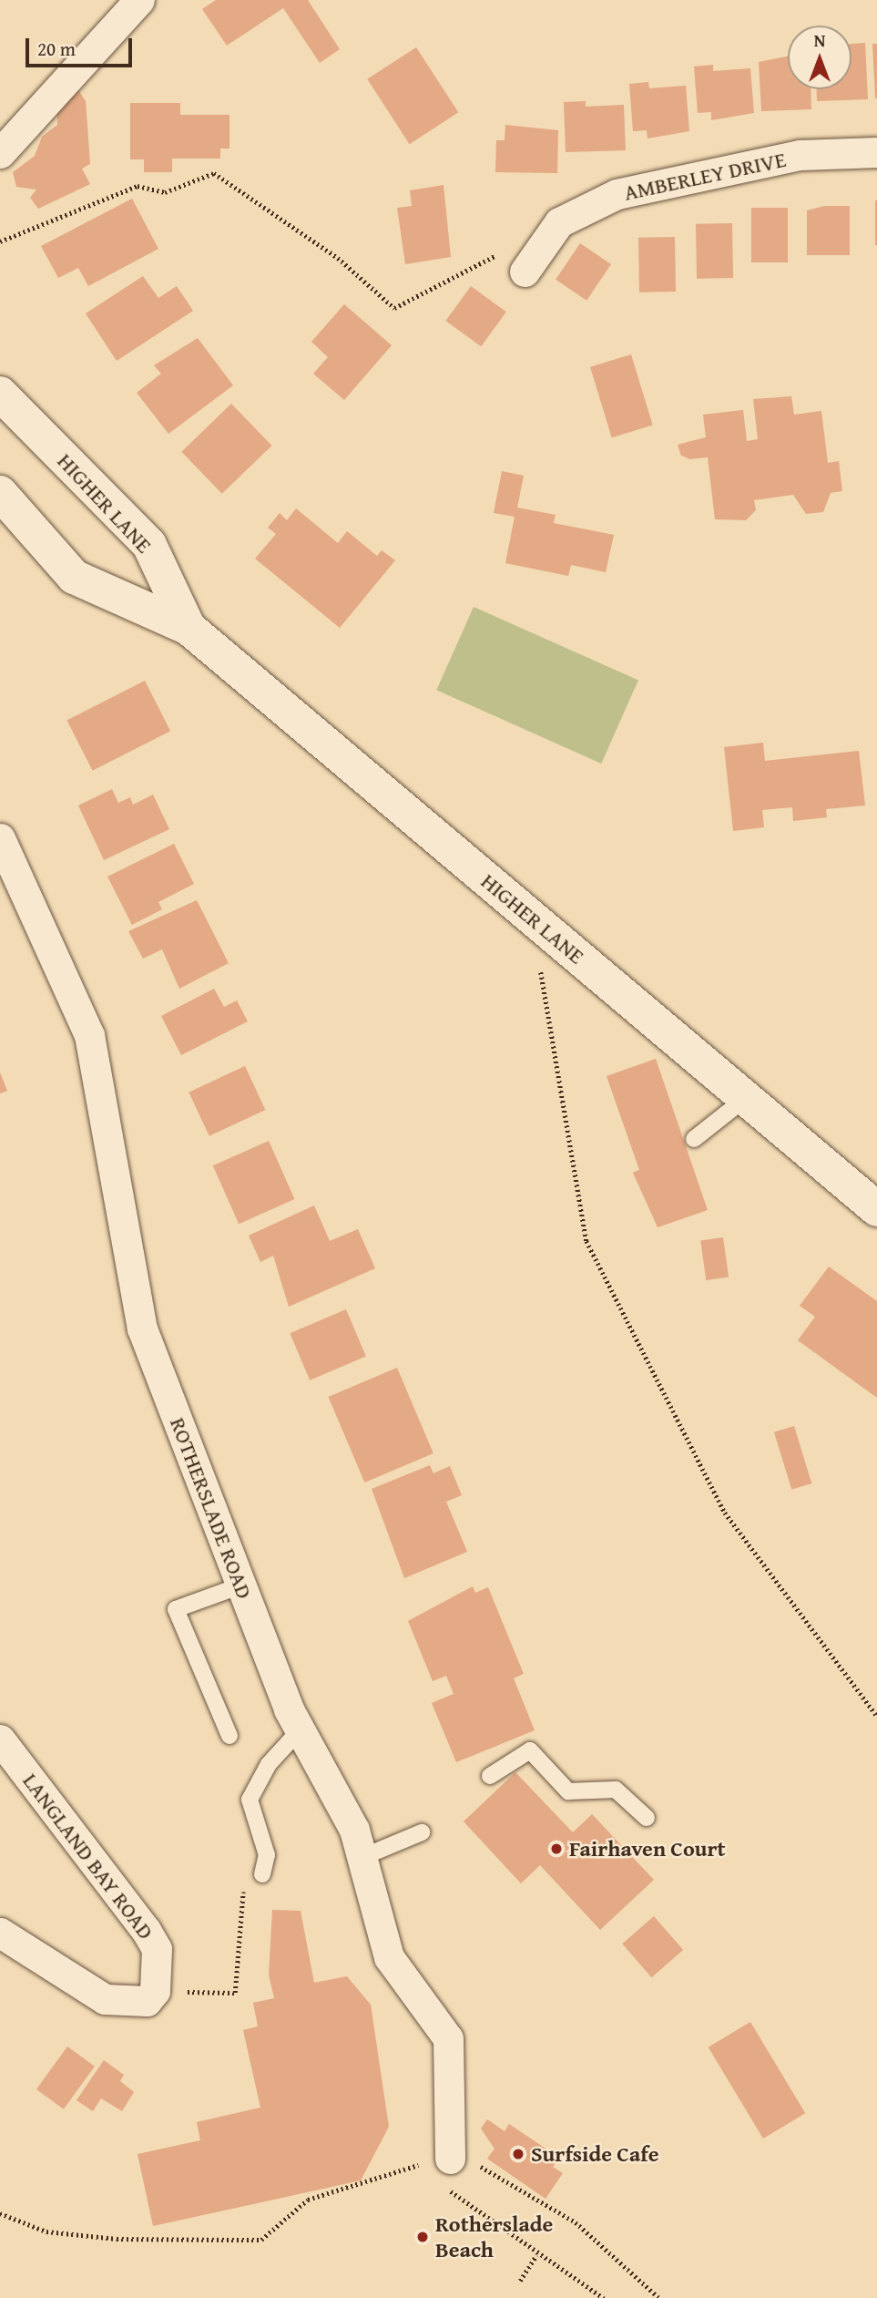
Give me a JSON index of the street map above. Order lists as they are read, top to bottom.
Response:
{
  "streets": {
    "street": [
      "AMBERLEY DRIVE",
      "HIGHER LANE",
      "ROTHERSLADE ROAD",
      "LANGLAND BAY ROAD"
    ]
  },
  "places": ["Fairhaven Court", "Surfside Cafe", "Rotherslade Beach"],
  "scale_bar": "20 m",
  "north": "top"
}
